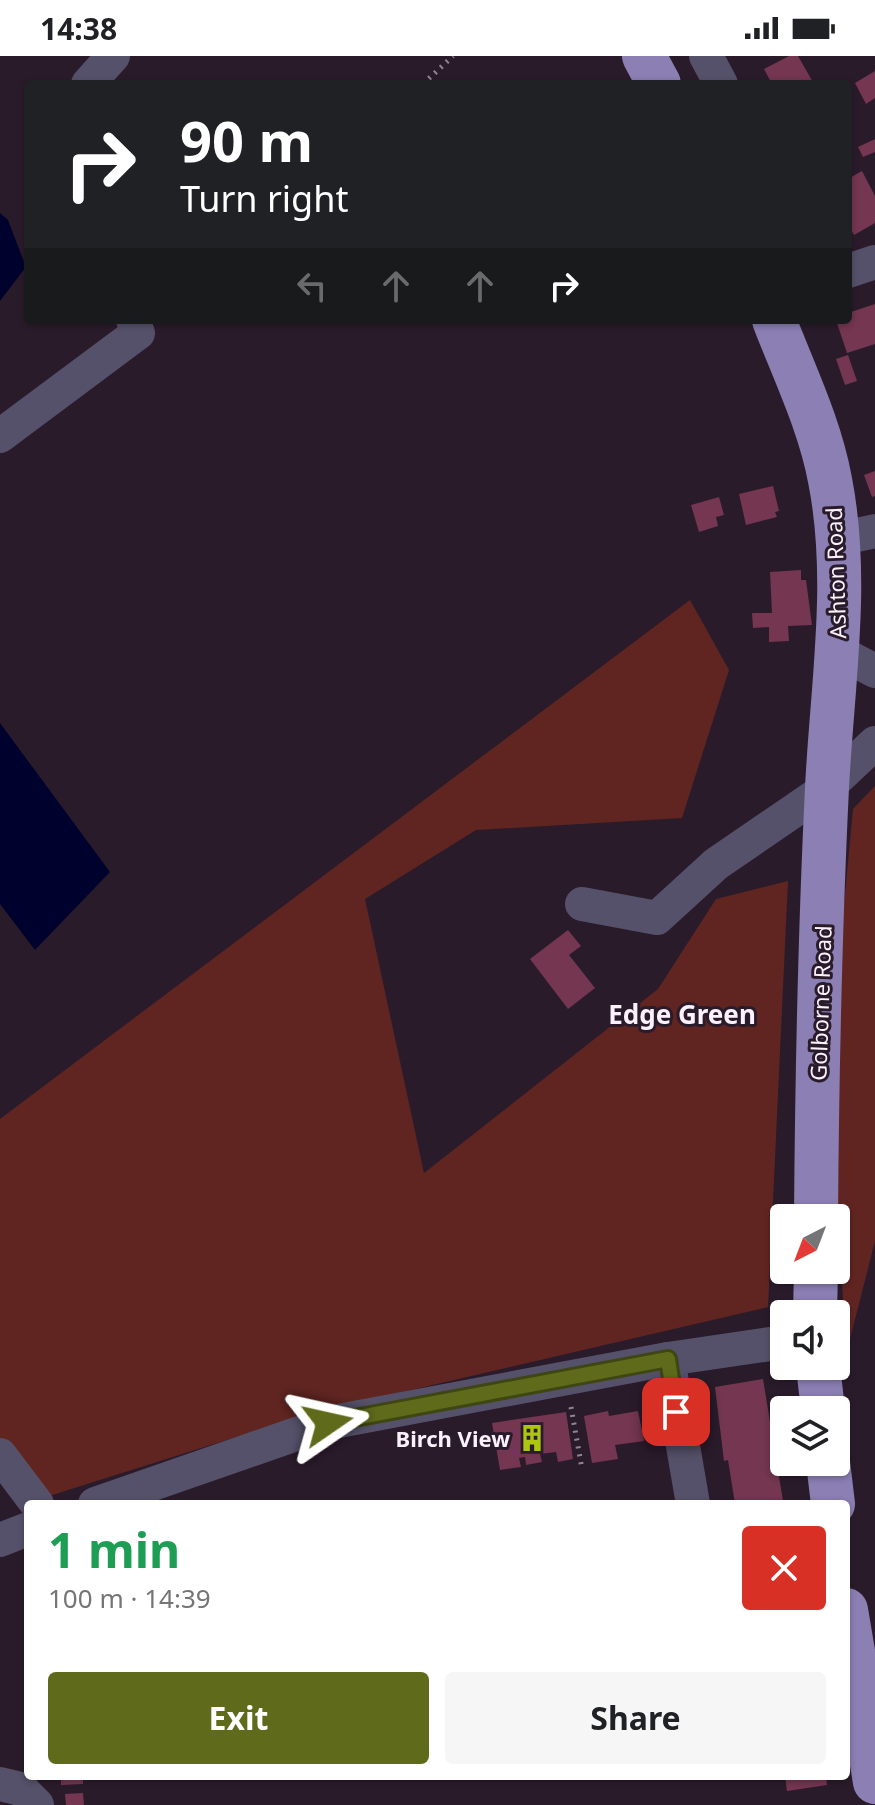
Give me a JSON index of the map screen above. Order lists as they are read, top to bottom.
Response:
{
  "streets": {
    "main road": ["Ashton Road", "Golborne Road"]
  },
  "crossings": [
    ["Ashton Road", "Golborne Road"]
  ],
  "districts": ["Edge Green"],
  "places": {
    "building": ["Birch View"]
  },
  "north": "bottom left",
  "page": {
    "status": "14:38",
    "turn": ["90 m", "Turn right"],
    "heading": ["1 min", "100 m · 14:39"],
    "buttons": ["Exit", "Share"]
  }
}
